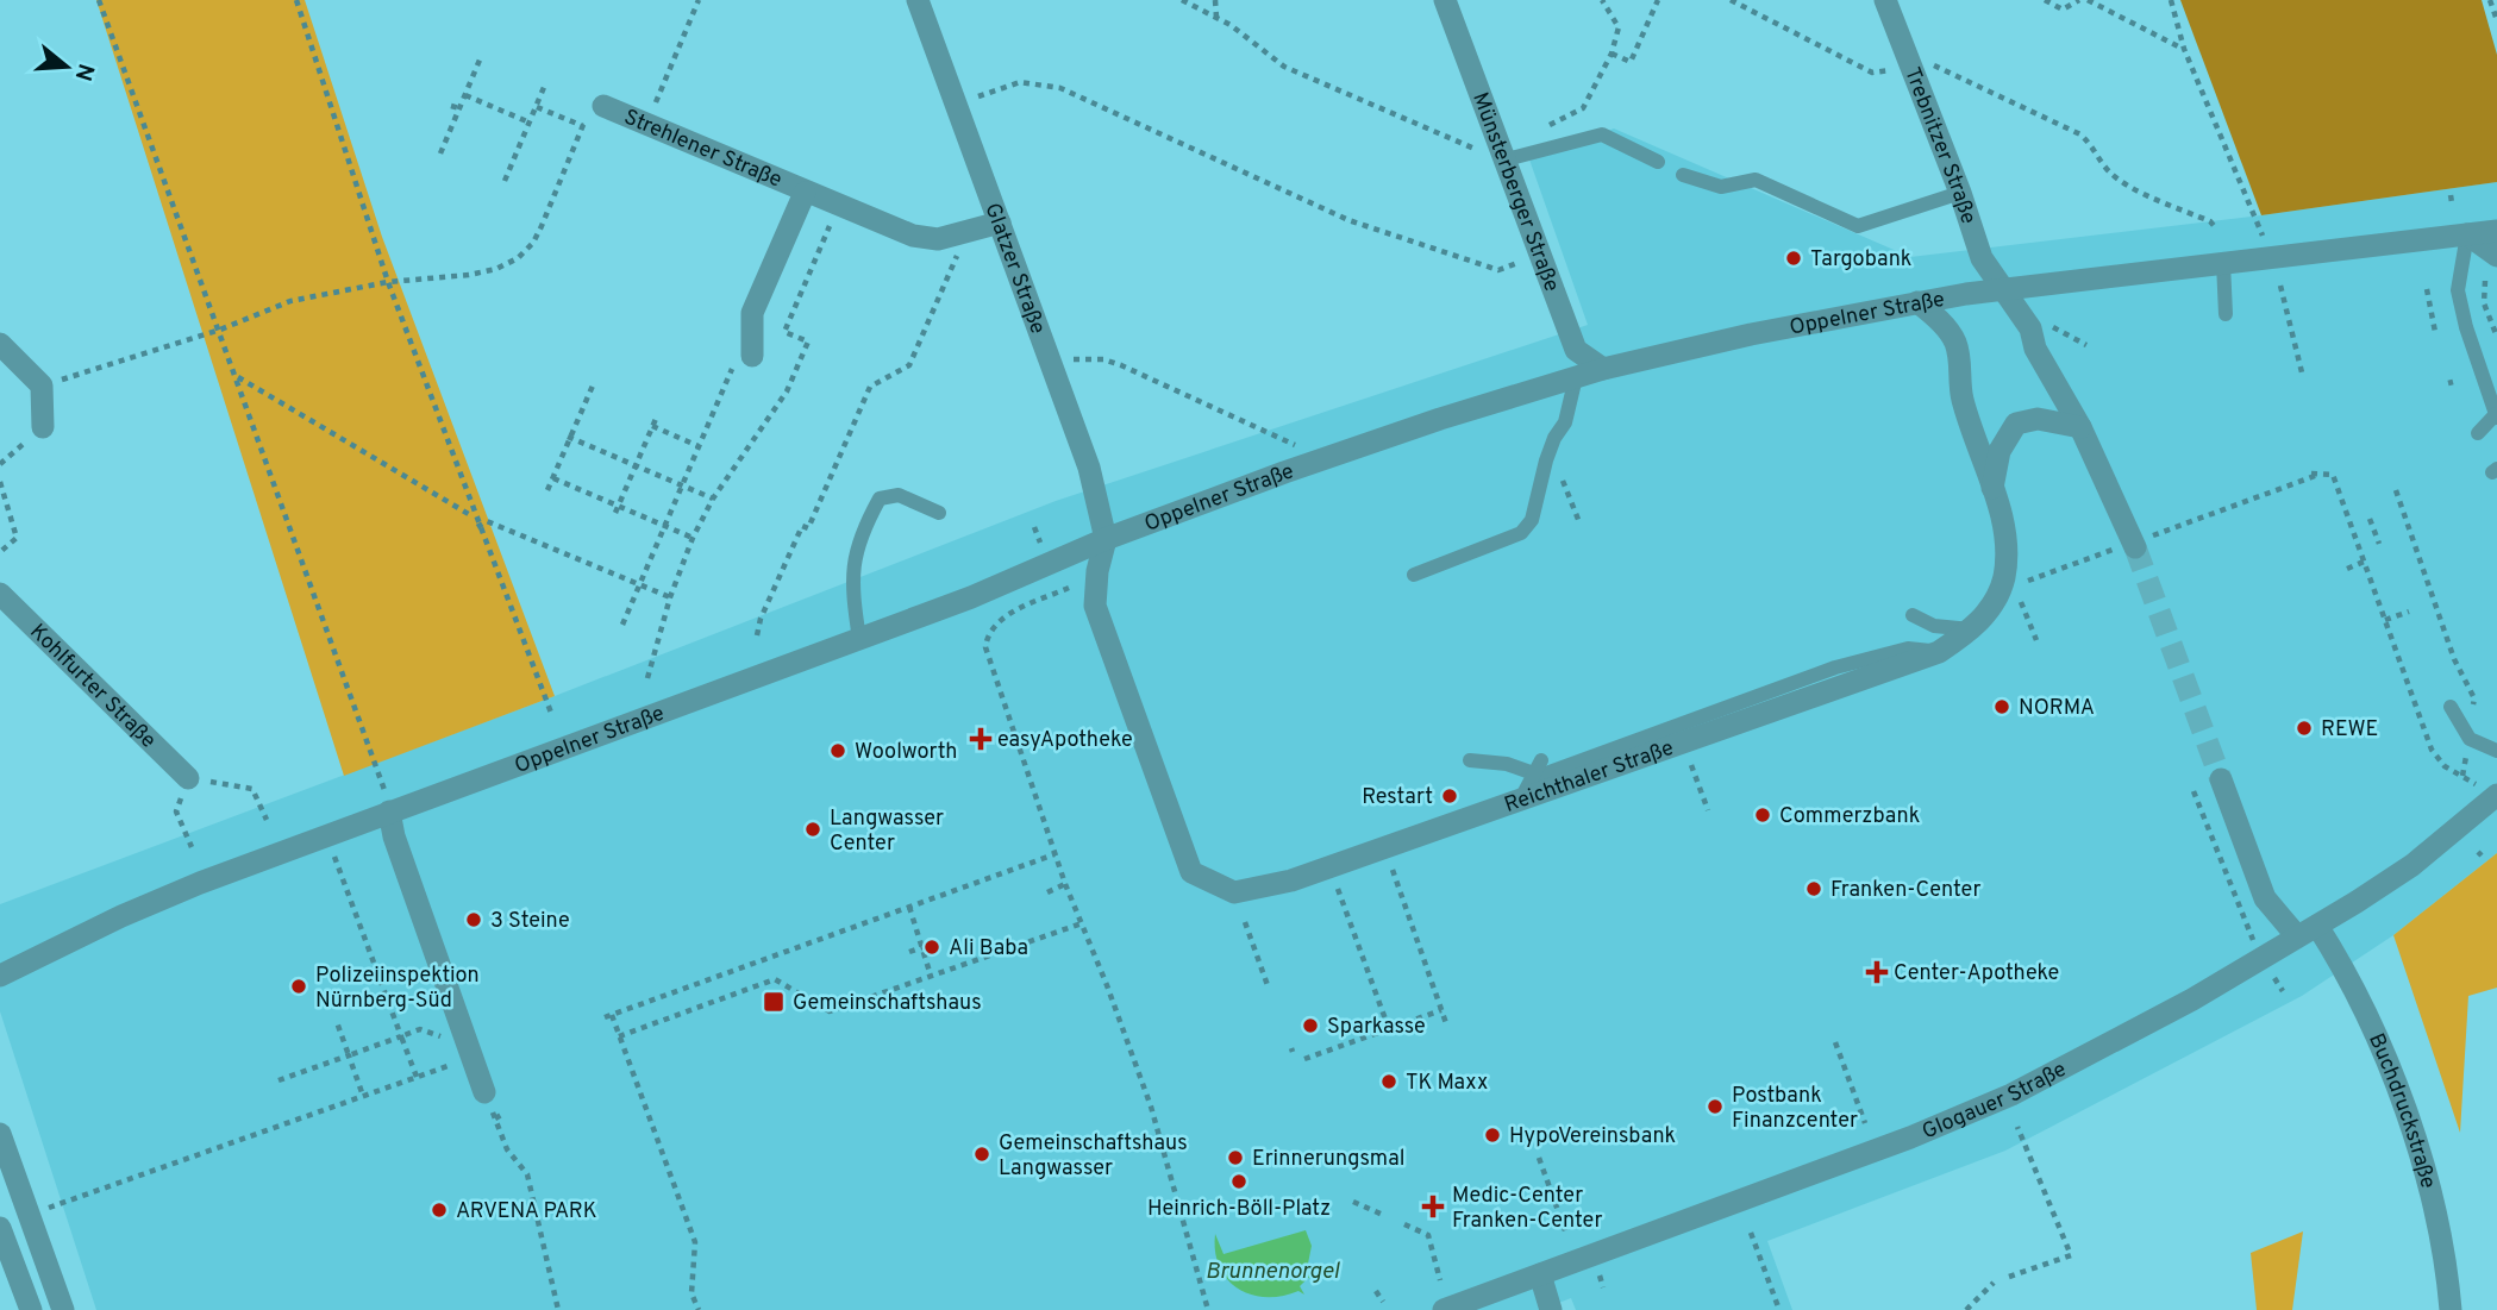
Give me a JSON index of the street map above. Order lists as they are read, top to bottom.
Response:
{
  "streets": {
    "street": [
      "Trebnitzer Straße",
      "Strehlener Straße",
      "Münsterberger Straße",
      "Glatzer Straße",
      "Oppelner Straße",
      "Kohlfurter Straße",
      "Reichthaler Straße",
      "Glogauer Straße",
      "Buchdruckstraße"
    ]
  },
  "crossings": [
    ["Trebnitzer Straße", "Oppelner Straße"],
    ["Strehlener Straße", "Glatzer Straße"],
    ["Münsterberger Straße", "Oppelner Straße"],
    ["Glatzer Straße", "Oppelner Straße"],
    ["Glatzer Straße", "Reichthaler Straße"],
    ["Oppelner Straße", "Reichthaler Straße"],
    ["Glogauer Straße", "Buchdruckstraße"]
  ],
  "water": ["Brunnenorgel"],
  "places": {
    "other": [
      "Targobank",
      "NORMA",
      "REWE",
      "Woolworth",
      "Restart",
      "Commerzbank",
      "Langwasser Center",
      "Franken-Center",
      "3 Steine",
      "Ali Baba",
      "Polizeiinspektion Nürnberg-Süd",
      "Sparkasse",
      "TK Maxx",
      "Postbank Finanzcenter",
      "HypoVereinsbank",
      "Gemeinschaftshaus Langwasser",
      "Erinnerungsmal",
      "Heinrich-Böll-Platz",
      "ARVENA PARK"
    ],
    "health": ["easyApotheke", "Center-Apotheke", "Medic-Center Franken-Center"],
    "transit": ["Gemeinschaftshaus"]
  },
  "north": "right"
}
